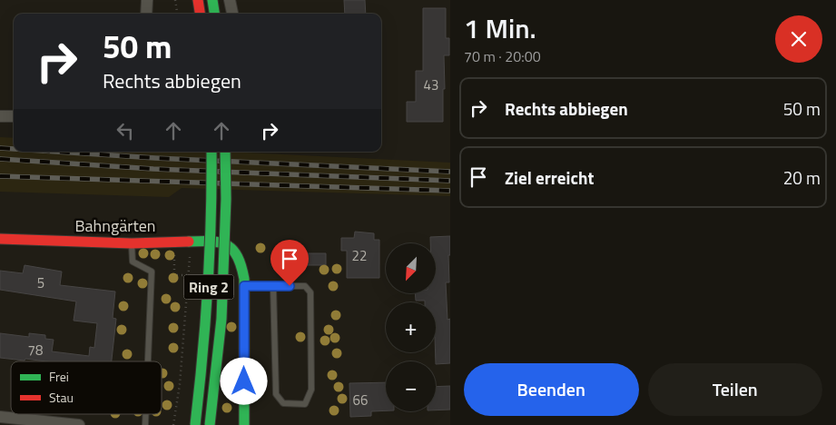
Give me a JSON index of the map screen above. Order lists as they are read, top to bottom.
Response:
{
  "streets": {
    "main road": ["Bahngärten", "Ring 2"]
  },
  "house_numbers": [
    "43",
    "22",
    "5",
    "78",
    "66"
  ],
  "legend": ["Frei", "Stau"],
  "north": "bottom left",
  "page": {
    "heading": ["1 Min.", "70 m · 20:00"],
    "turn": ["50 m", "Rechts abbiegen"],
    "list": [
      {
        "name": "Rechts abbiegen",
        "value": "50 m"
      },
      {
        "name": "Ziel erreicht",
        "value": "20 m"
      }
    ],
    "map_buttons": ["+", "−"],
    "buttons": ["Beenden", "Teilen"]
  }
}
